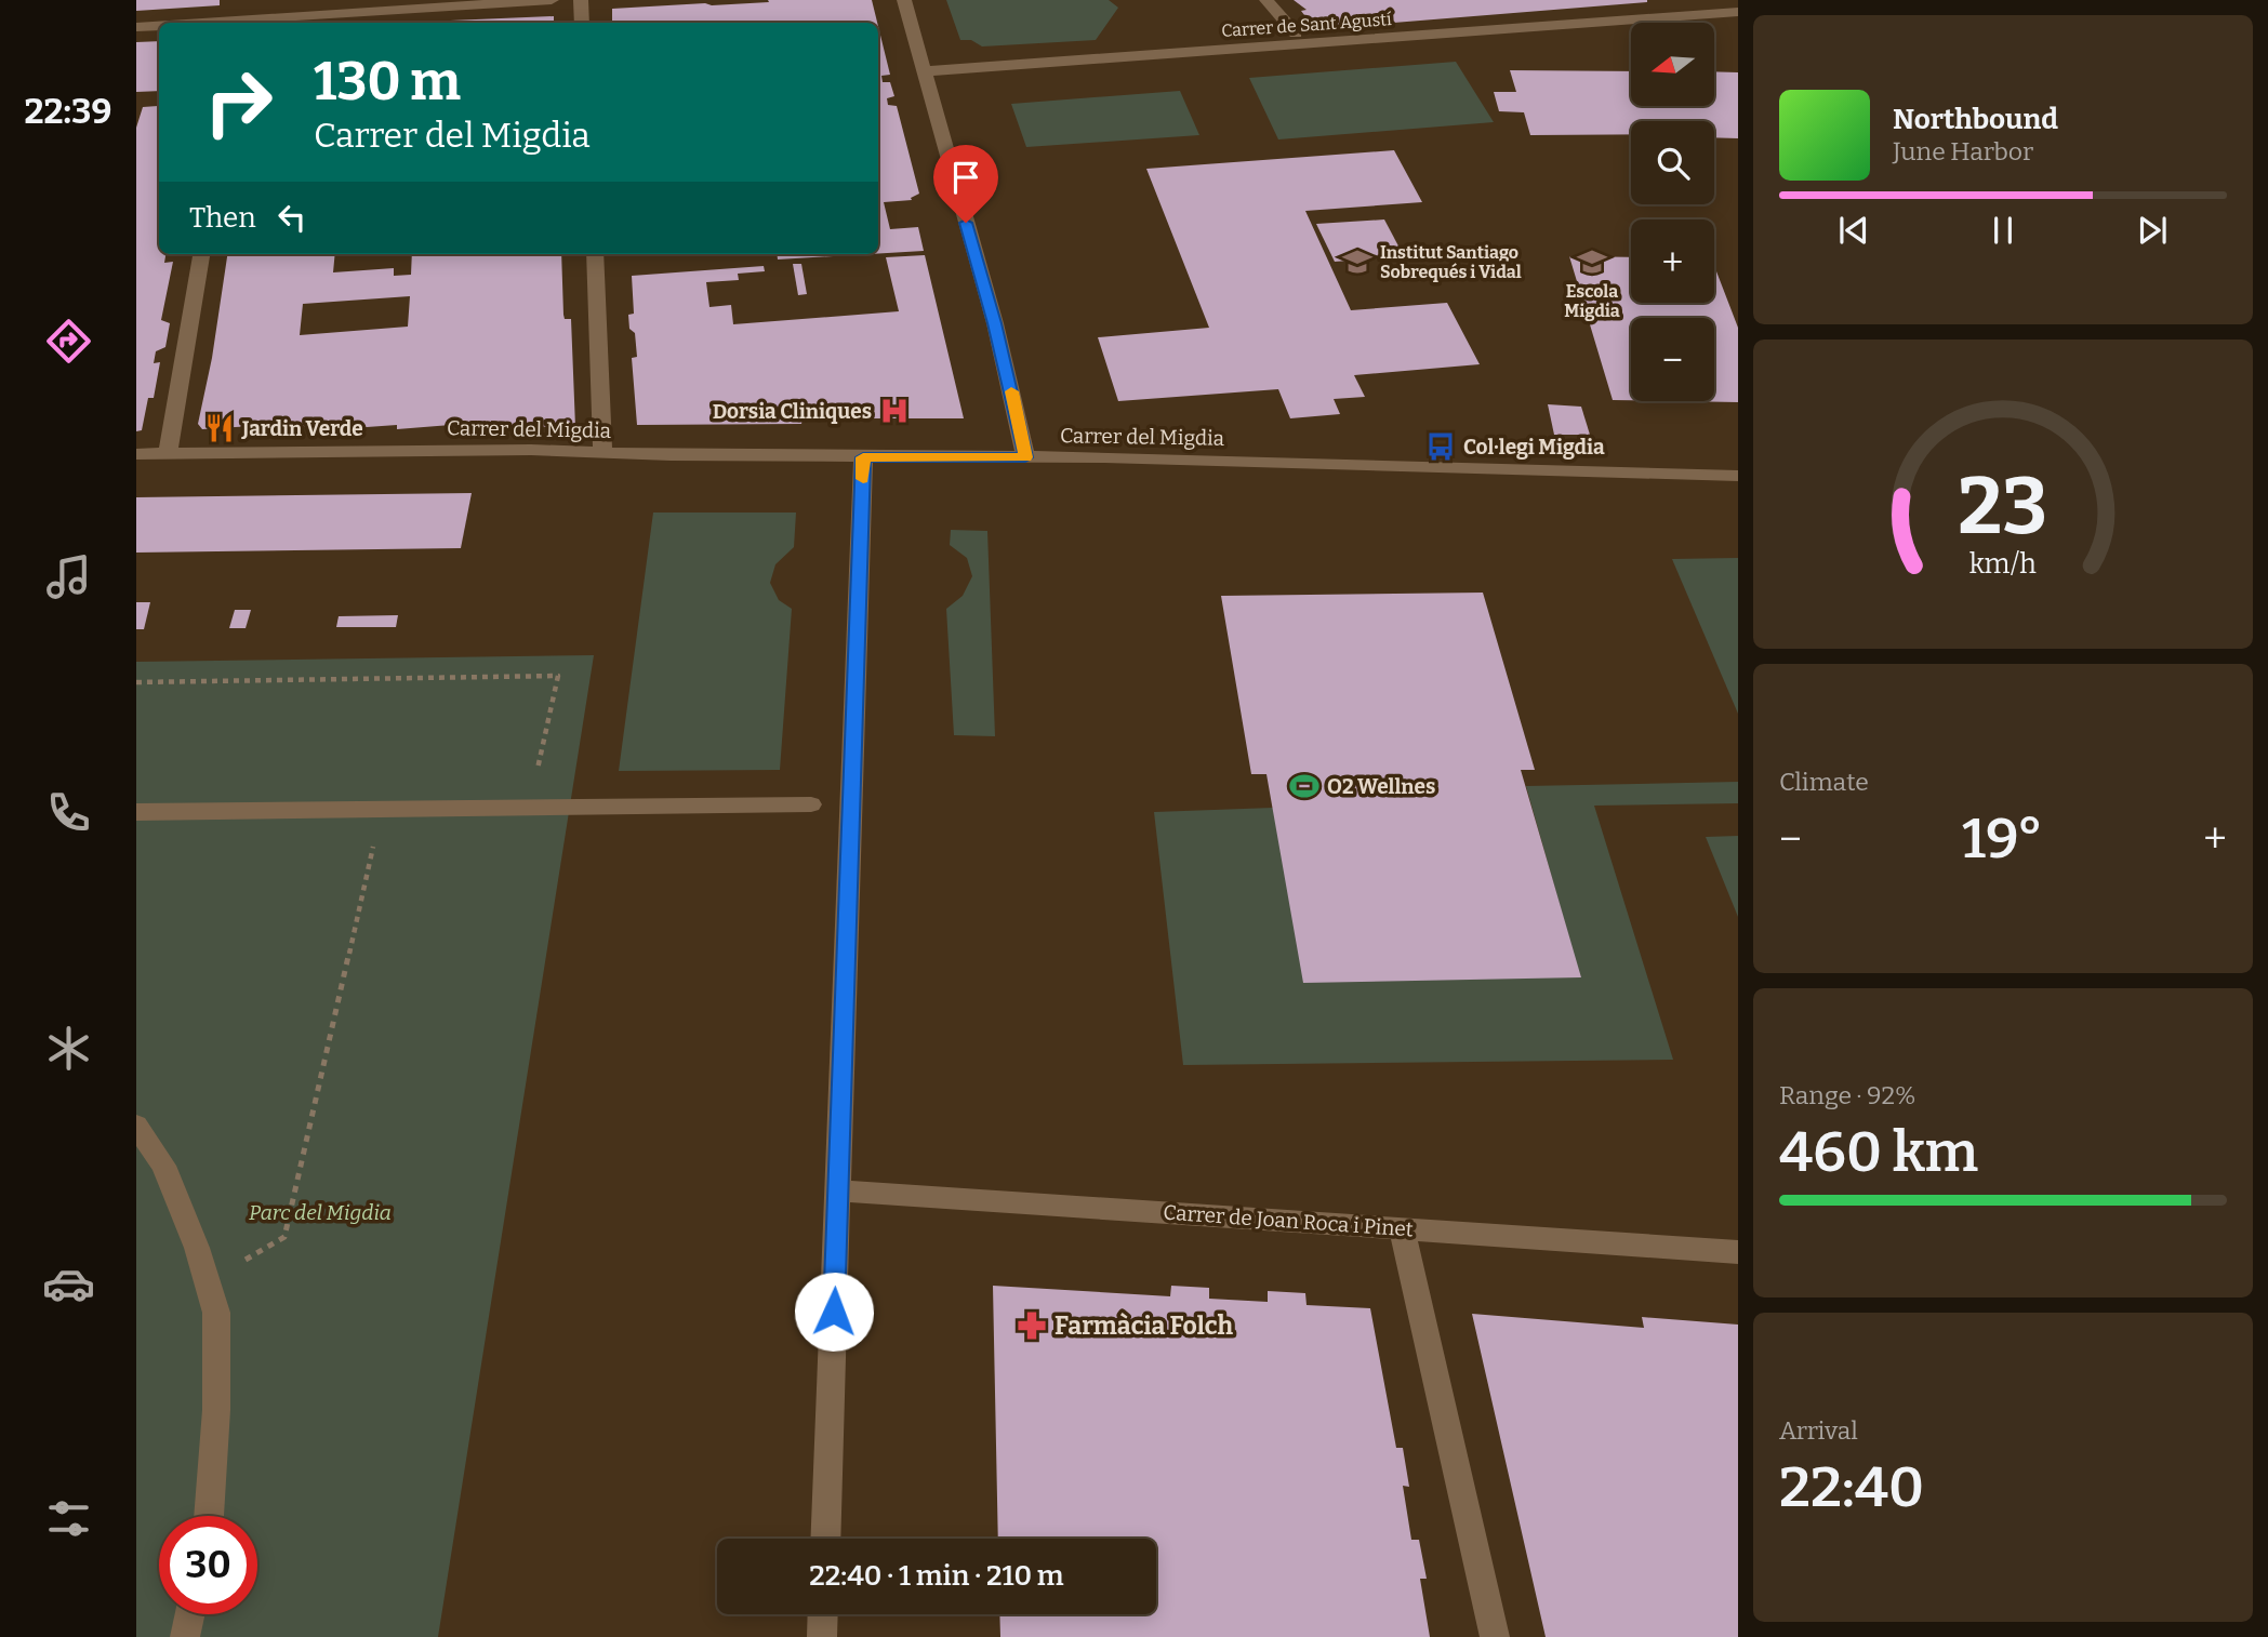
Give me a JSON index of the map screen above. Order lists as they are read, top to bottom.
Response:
{
  "streets": {
    "street": ["Carrer de Sant Agustí", "Carrer del Migdia", "Carrer de Joan Roca i Pinet"]
  },
  "parks": ["Parc del Migdia"],
  "places": {
    "school or university": ["Institut Santiago Sobrequés i Vidal", "Escola Migdia"],
    "hospital": ["Dorsia Cliniques"],
    "restaurant": ["Jardin Verde"],
    "bus stop": ["Col·legi Migdia"],
    "sports": ["O2 Wellnes"],
    "pharmacy": ["Farmàcia Folch"]
  },
  "north": "left",
  "page": {
    "tabs": "22:39",
    "map_buttons": ["+", "−"],
    "turn": ["130 m", "Carrer del Migdia"],
    "song": ["Northbound", "June Harbor"],
    "then": "Then",
    "tile": [
      "Climate",
      ["Range · 92%", "460 km"],
      ["Arrival", "22:40"]
    ],
    "heat": ["−", "19°", "+"],
    "limit": "30",
    "trip": "22:40 · 1 min · 210 m",
    "gauge": ["23", "km/h"]
  }
}
